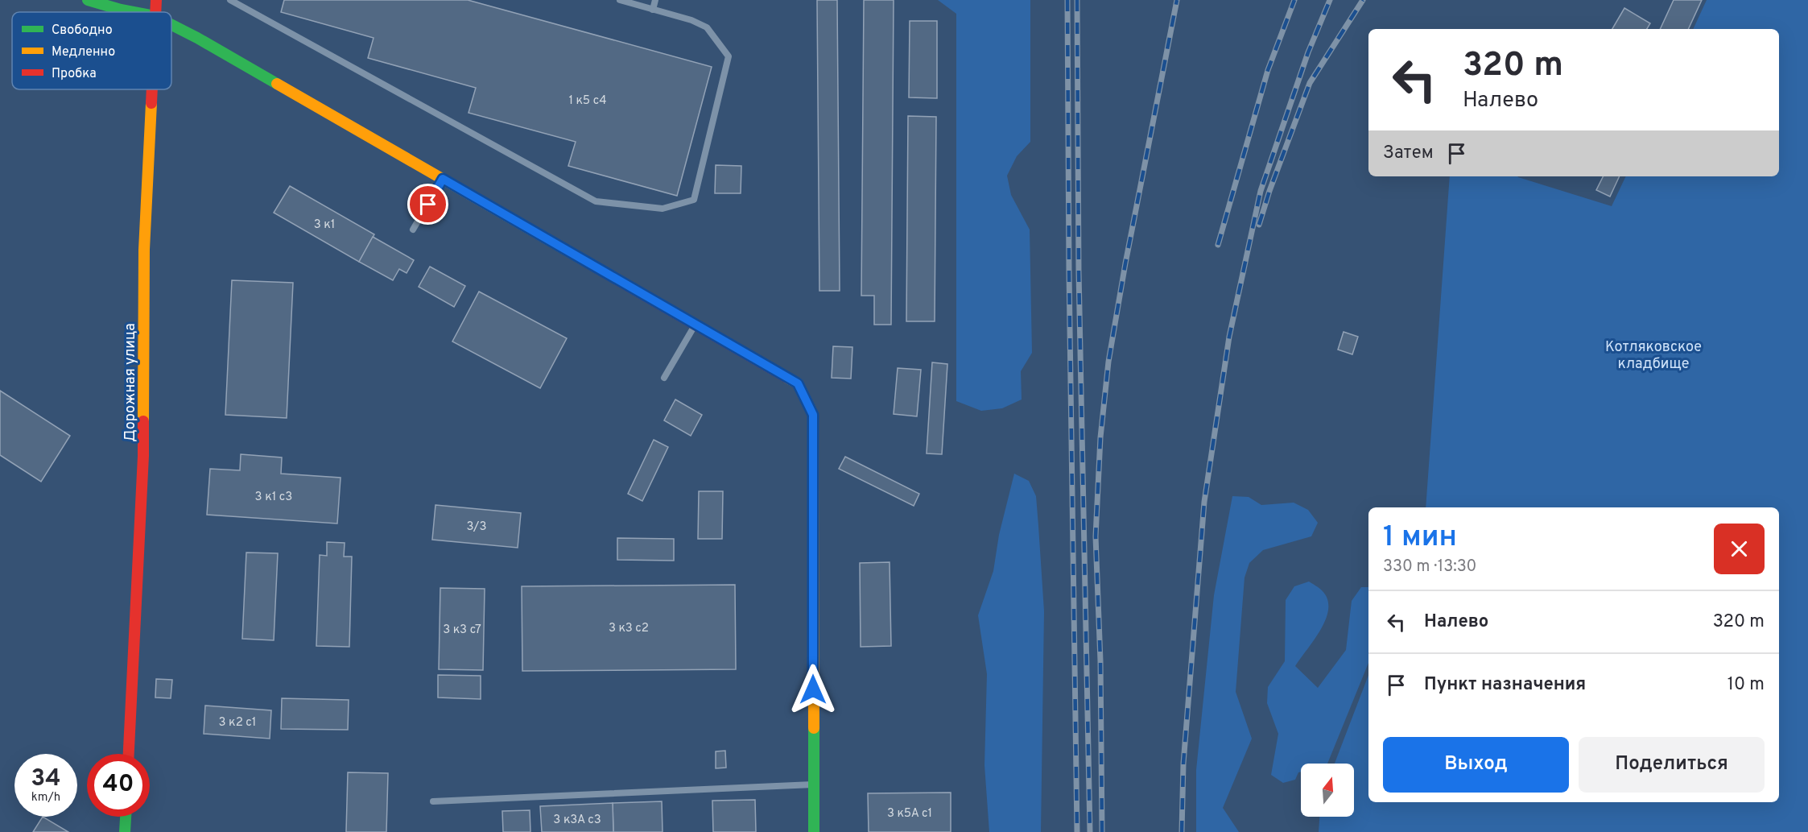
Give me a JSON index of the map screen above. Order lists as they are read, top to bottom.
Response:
{
  "streets": {
    "street": ["Дорожная улица"]
  },
  "parks": ["Котляковское кладбище"],
  "house_numbers": [
    "1 к5 с4",
    "3 к1",
    "3 к1 с3",
    "3/3",
    "3 к3 с2",
    "3 к3 с7",
    "3 к2 с1",
    "3 к5А с1",
    "3 к3А с3"
  ],
  "legend": ["Свободно", "Медленно", "Пробка"],
  "north": "top",
  "page": {
    "turn": ["320 m", "Налево"],
    "then": "Затем",
    "heading": ["1 мин", "330 m · 13:30"],
    "list": [
      {
        "name": "Налево",
        "value": "320 m"
      },
      {
        "name": "Пункт назначения",
        "value": "10 m"
      }
    ],
    "buttons": ["Выход", "Поделиться"],
    "speed": "34 km/h",
    "limit": "40"
  }
}
